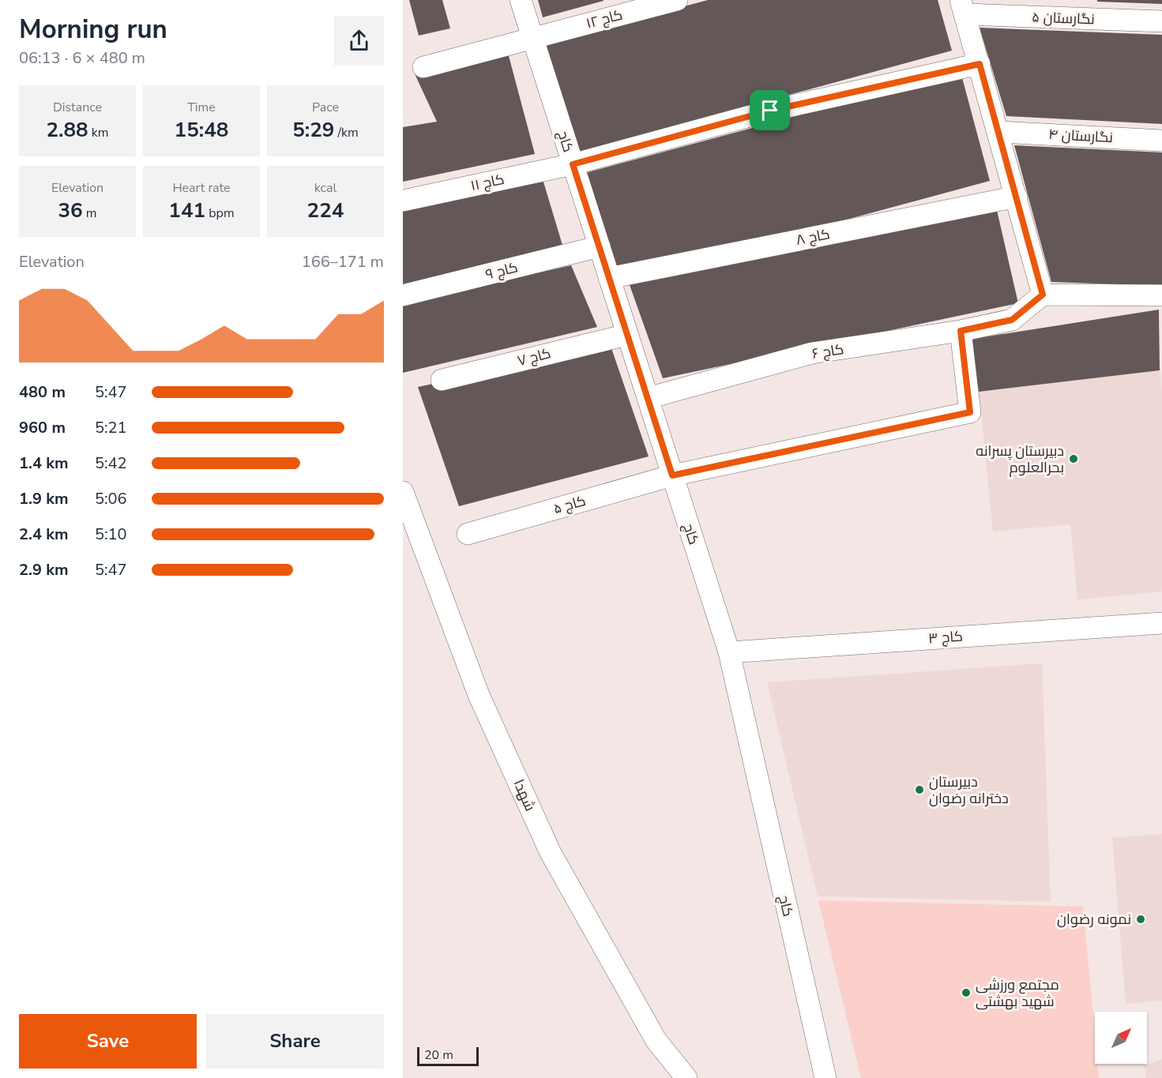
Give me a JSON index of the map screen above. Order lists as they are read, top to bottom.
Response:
{
  "streets": {
    "street": [
      "نگارستان ۵",
      "کاج ۱۲",
      "نگارستان ۴",
      "کاج",
      "کاج ۱۱",
      "کاج ۸",
      "کاج ۹",
      "کاج ۶",
      "کاج ۷",
      "کاج ۵",
      "کاج ۳",
      "شهدا"
    ]
  },
  "crossings": [
    ["کاج ۱۲", "کاج"],
    ["کاج", "کاج ۱۱"],
    ["کاج", "کاج ۸"],
    ["کاج", "کاج ۹"],
    ["کاج", "کاج ۶"],
    ["کاج", "کاج ۷"],
    ["کاج", "کاج ۵"],
    ["کاج", "کاج ۳"],
    ["کاج ۶", "کاج ۵"]
  ],
  "places": [
    "دبیرستان پسرانه بحرالعلوم",
    "دبیرستان دخترانه رضوان",
    "نمونه رضوان",
    "مجتمع ورزشی شهید بهشتی"
  ],
  "scale_bar": "20 m",
  "north": "top right",
  "page": {
    "heading": ["Morning run", "06:13 · 6 × 480 m"],
    "stats": [
      ["Distance", "2.88 km"],
      ["Time", "15:48"],
      ["Pace", "5:29 /km"],
      ["Elevation", "36 m"],
      ["Heart rate", "141 bpm"],
      ["kcal", "224"]
    ],
    "chart": ["Elevation", "166–171 m"],
    "list": [
      {
        "name": "480 m",
        "note": "5:47"
      },
      {
        "name": "960 m",
        "note": "5:21"
      },
      {
        "name": "1.4 km",
        "note": "5:42"
      },
      {
        "name": "1.9 km",
        "note": "5:06"
      },
      {
        "name": "2.4 km",
        "note": "5:10"
      },
      {
        "name": "2.9 km",
        "note": "5:47"
      }
    ],
    "buttons": ["Save", "Share"],
    "scale": "20 m"
  }
}
